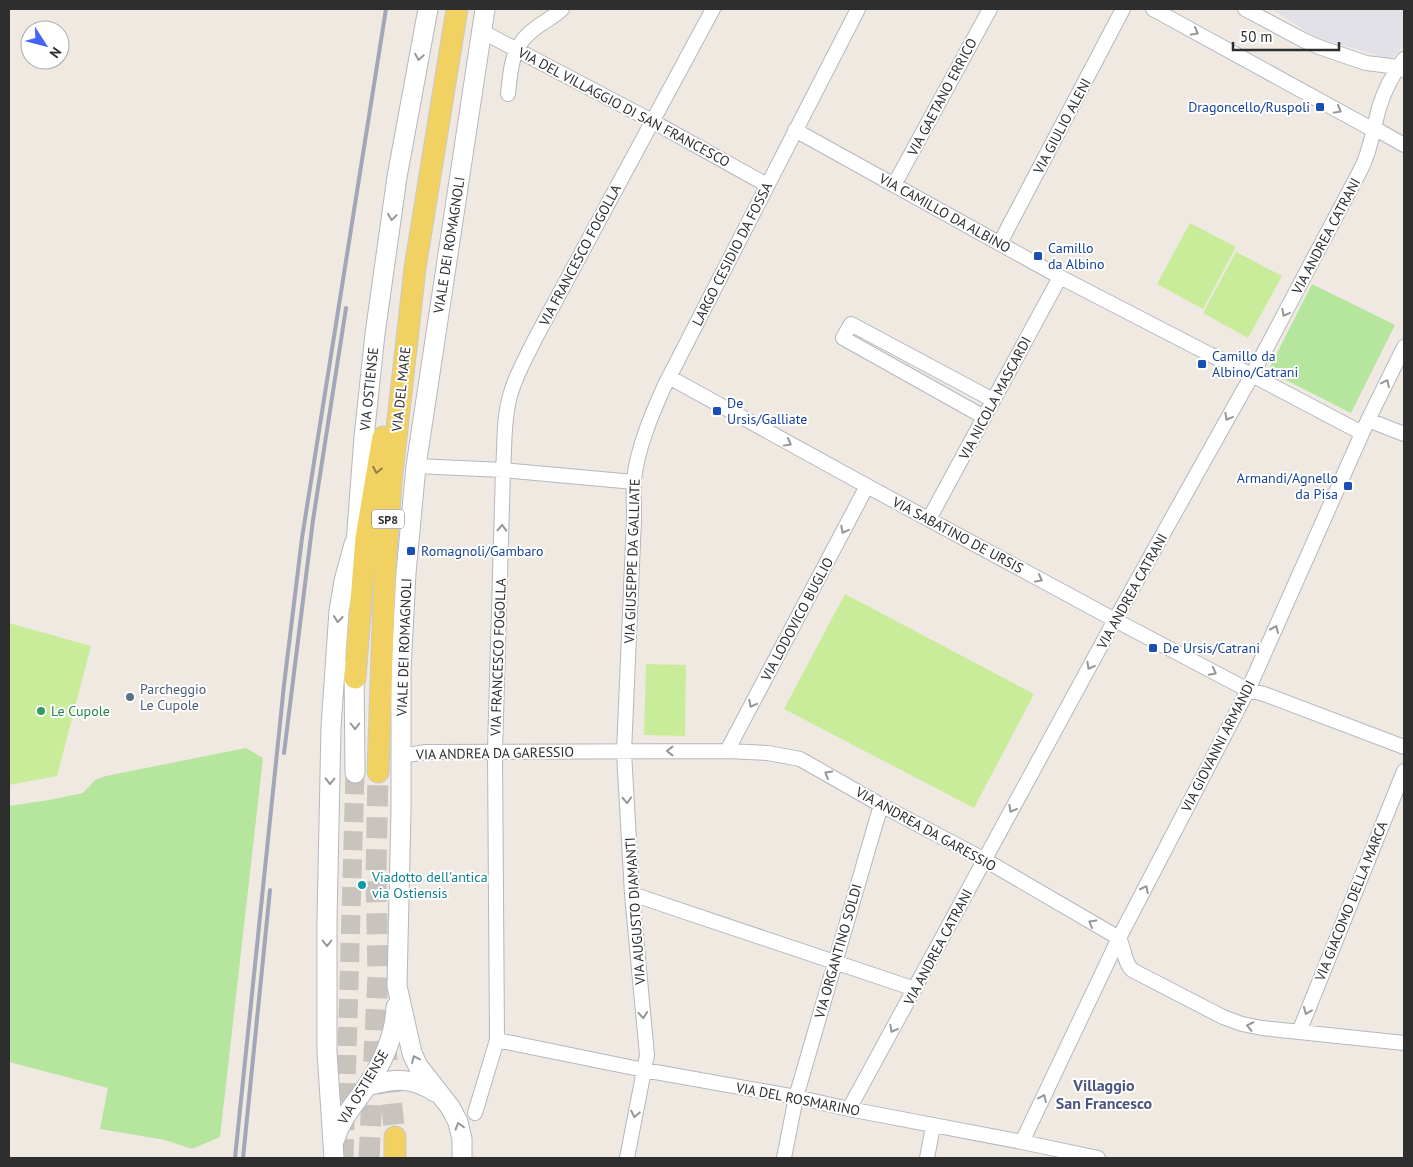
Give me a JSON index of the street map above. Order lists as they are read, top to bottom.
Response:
{
  "streets": {
    "main road": [
      "VIALE DEI ROMAGNOLI",
      "VIA OSTIENSE",
      "VIA DEL MARE",
      "SP8"
    ],
    "street": [
      "VIA GAETANO ERRICO",
      "VIA DEL VILLAGGIO DI SAN FRANCESCO",
      "VIA GIULIO ALENI",
      "VIA CAMILLO DA ALBINO",
      "VIA ANDREA CATRANI",
      "LARGO CESIDIO DA FOSSA",
      "VIA FRANCESCO FOGOLLA",
      "VIA NICOLA MASCARDI",
      "VIA SABATINO DE URSIS",
      "VIA GIUSEPPE DA GALLIATE",
      "VIA LODOVICO BUGLIO",
      "VIA GIOVANNI ARMANDI",
      "VIA ANDREA DA GARESSIO",
      "VIA GIACOMO DELLA MARCA",
      "VIA AUGUSTO DIAMANTI",
      "VIA ORGANTINO SOLDI",
      "VIA DEL ROSMARINO"
    ]
  },
  "crossings": [
    ["VIA GAETANO ERRICO", "VIA CAMILLO DA ALBINO"],
    ["VIA DEL VILLAGGIO DI SAN FRANCESCO", "VIALE DEI ROMAGNOLI"],
    ["VIA DEL VILLAGGIO DI SAN FRANCESCO", "LARGO CESIDIO DA FOSSA"],
    ["VIA DEL VILLAGGIO DI SAN FRANCESCO", "VIA FRANCESCO FOGOLLA"],
    ["VIA GIULIO ALENI", "VIA CAMILLO DA ALBINO"],
    ["VIA CAMILLO DA ALBINO", "VIA ANDREA CATRANI"],
    ["VIA CAMILLO DA ALBINO", "LARGO CESIDIO DA FOSSA"],
    ["VIA CAMILLO DA ALBINO", "VIA NICOLA MASCARDI"],
    ["VIA CAMILLO DA ALBINO", "VIA GIOVANNI ARMANDI"],
    ["VIA ANDREA CATRANI", "VIA SABATINO DE URSIS"],
    ["VIA ANDREA CATRANI", "VIA ANDREA DA GARESSIO"],
    ["VIA ANDREA CATRANI", "VIA DEL ROSMARINO"],
    ["VIALE DEI ROMAGNOLI", "VIA OSTIENSE"],
    ["VIALE DEI ROMAGNOLI", "VIA ANDREA DA GARESSIO"],
    ["LARGO CESIDIO DA FOSSA", "VIA SABATINO DE URSIS"],
    ["LARGO CESIDIO DA FOSSA", "VIA GIUSEPPE DA GALLIATE"],
    ["VIA FRANCESCO FOGOLLA", "VIA ANDREA DA GARESSIO"],
    ["VIA FRANCESCO FOGOLLA", "VIA DEL ROSMARINO"],
    ["VIA NICOLA MASCARDI", "VIA SABATINO DE URSIS"],
    ["VIA SABATINO DE URSIS", "VIA GIUSEPPE DA GALLIATE"],
    ["VIA SABATINO DE URSIS", "VIA LODOVICO BUGLIO"],
    ["VIA SABATINO DE URSIS", "VIA GIOVANNI ARMANDI"],
    ["VIA GIUSEPPE DA GALLIATE", "VIA ANDREA DA GARESSIO"],
    ["VIA GIUSEPPE DA GALLIATE", "VIA AUGUSTO DIAMANTI"],
    ["VIA LODOVICO BUGLIO", "VIA ANDREA DA GARESSIO"],
    ["VIA GIOVANNI ARMANDI", "VIA ANDREA DA GARESSIO"],
    ["VIA GIOVANNI ARMANDI", "VIA DEL ROSMARINO"],
    ["VIA ANDREA DA GARESSIO", "VIA AUGUSTO DIAMANTI"],
    ["VIA ANDREA DA GARESSIO", "VIA ORGANTINO SOLDI"],
    ["VIA AUGUSTO DIAMANTI", "VIA DEL ROSMARINO"],
    ["VIA ORGANTINO SOLDI", "VIA DEL ROSMARINO"]
  ],
  "one_way": [
    "VIA ANDREA CATRANI",
    "VIA SABATINO DE URSIS",
    "VIA LODOVICO BUGLIO",
    "VIA GIOVANNI ARMANDI",
    "VIA ANDREA DA GARESSIO",
    "VIA GIACOMO DELLA MARCA",
    "VIA AUGUSTO DIAMANTI"
  ],
  "districts": ["Villaggio San Francesco"],
  "places": {
    "transit": [
      "Dragoncello/Ruspoli",
      "Camillo da Albino",
      "Camillo da Albino/Catrani",
      "De Ursis/Galliate",
      "Armandi/Agnello da Pisa",
      "Romagnoli/Gambaro",
      "De Ursis/Catrani"
    ],
    "other": ["Parcheggio Le Cupole", "Le Cupole", "Viadotto dell'antica via Ostiensis"]
  },
  "scale_bar": "50 m",
  "north": "bottom right"
}
